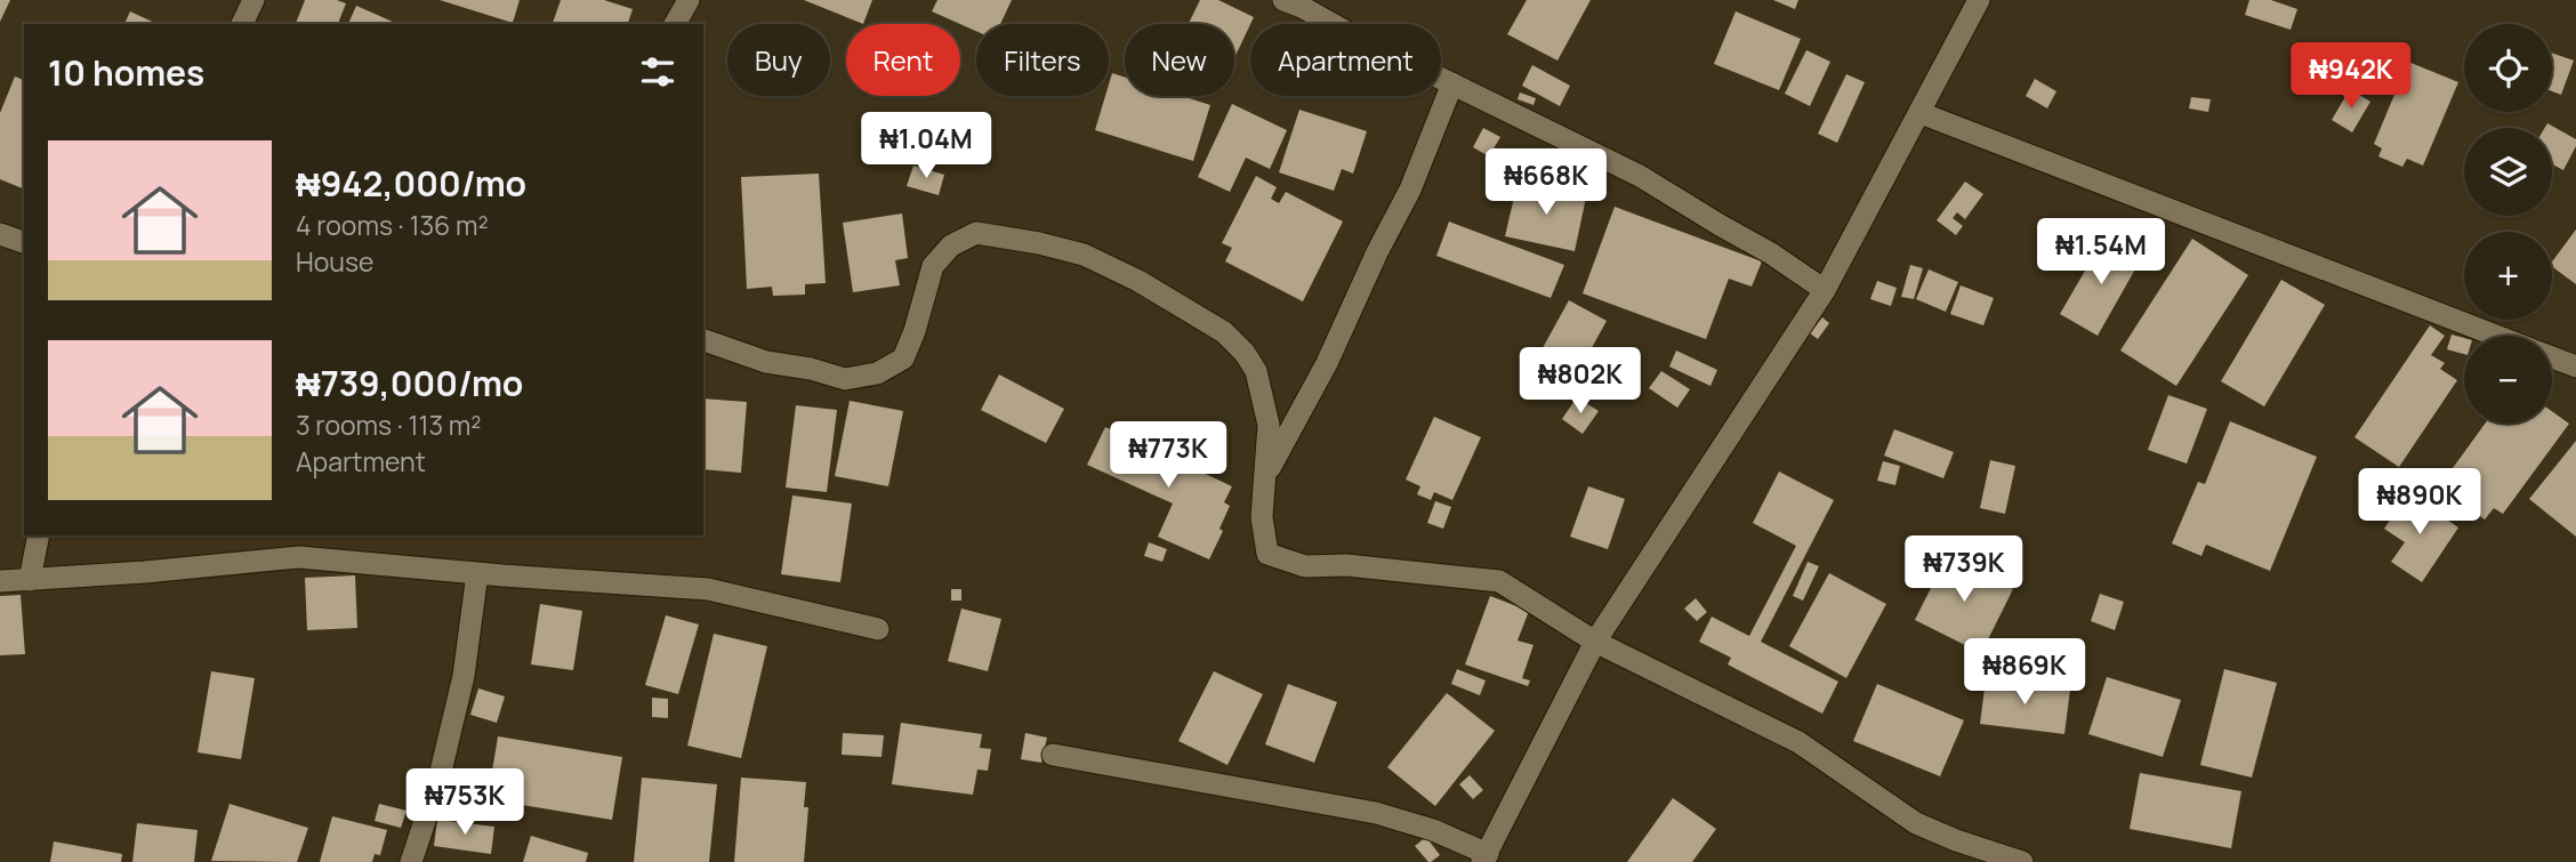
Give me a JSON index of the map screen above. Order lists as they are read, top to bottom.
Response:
{
  "page": {
    "map_buttons": ["+", "−"],
    "chip": [
      "Buy",
      "Rent",
      "Filters",
      "New",
      "Apartment"
    ],
    "heading": "10 homes",
    "price": [
      "₦942K",
      "₦1.04M",
      "₦668K",
      "₦1.54M",
      "₦802K",
      "₦773K",
      "₦890K",
      "₦739K",
      "₦869K",
      "₦753K"
    ],
    "list": [
      {
        "name": "₦942,000/mo",
        "note": "4 rooms · 136 m² · House"
      },
      {
        "name": "₦739,000/mo",
        "note": "3 rooms · 113 m² · Apartment"
      }
    ]
  }
}
